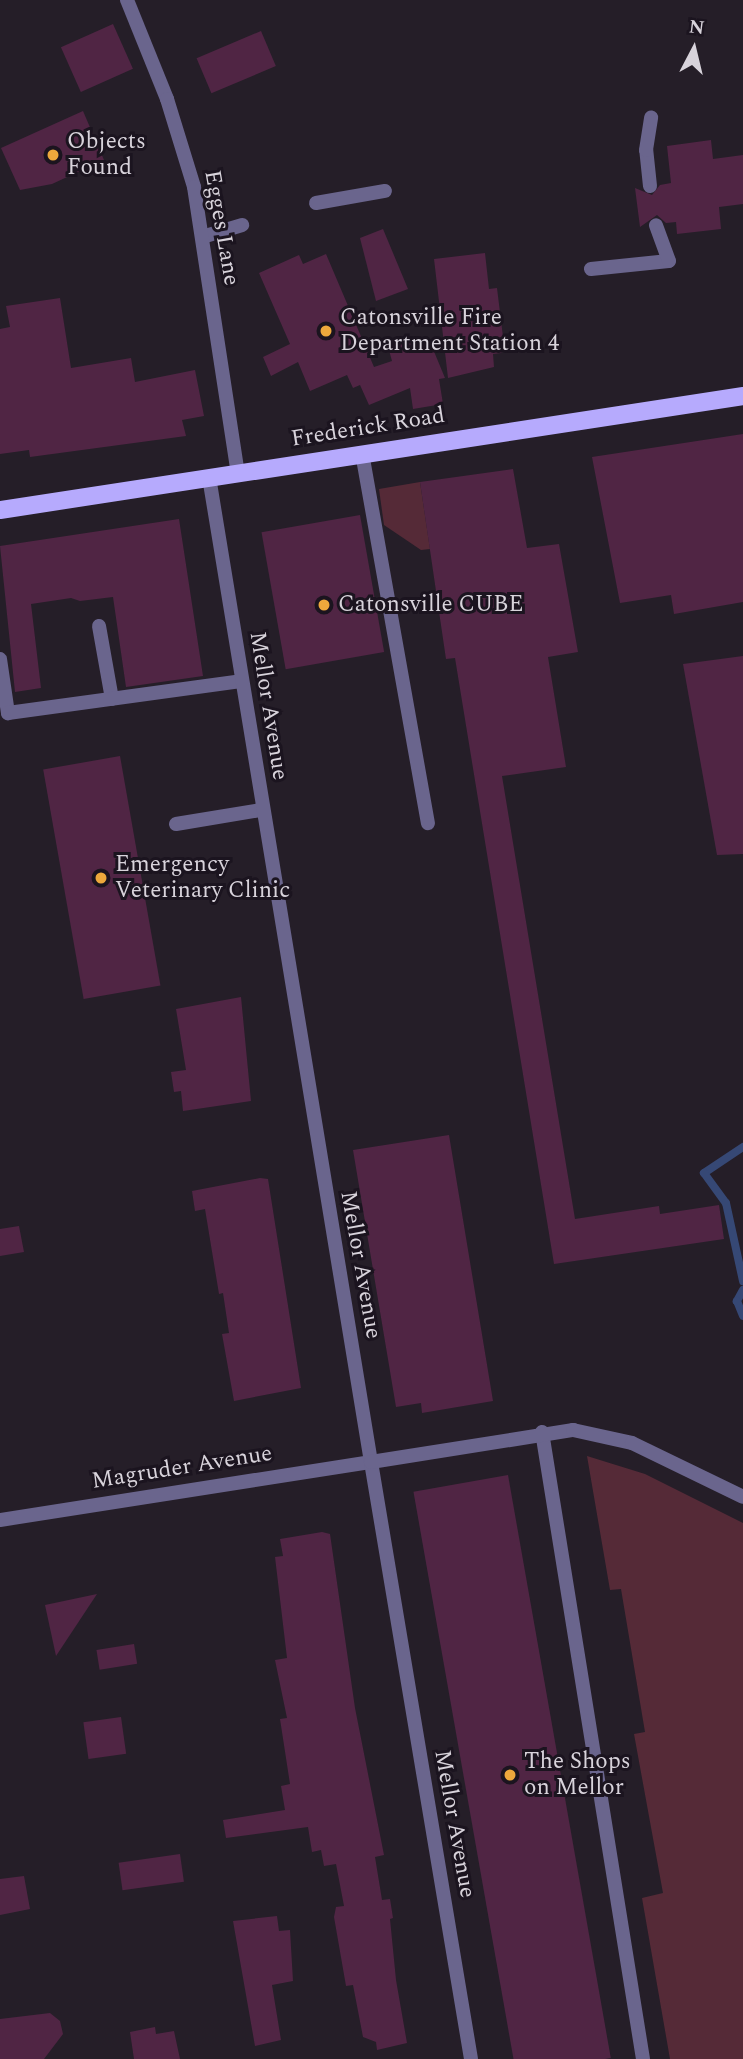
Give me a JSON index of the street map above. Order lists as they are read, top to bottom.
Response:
{
  "streets": {
    "main road": ["Frederick Road"],
    "street": ["Egges Lane", "Mellor Avenue", "Magruder Avenue"]
  },
  "crossings": [
    ["Egges Lane", "Frederick Road"],
    ["Frederick Road", "Mellor Avenue"],
    ["Mellor Avenue", "Magruder Avenue"]
  ],
  "places": [
    "Objects Found",
    "Catonsville Fire Department Station 4",
    "Catonsville CUBE",
    "Emergency Veterinary Clinic",
    "The Shops on Mellor"
  ],
  "north": "top"
}
